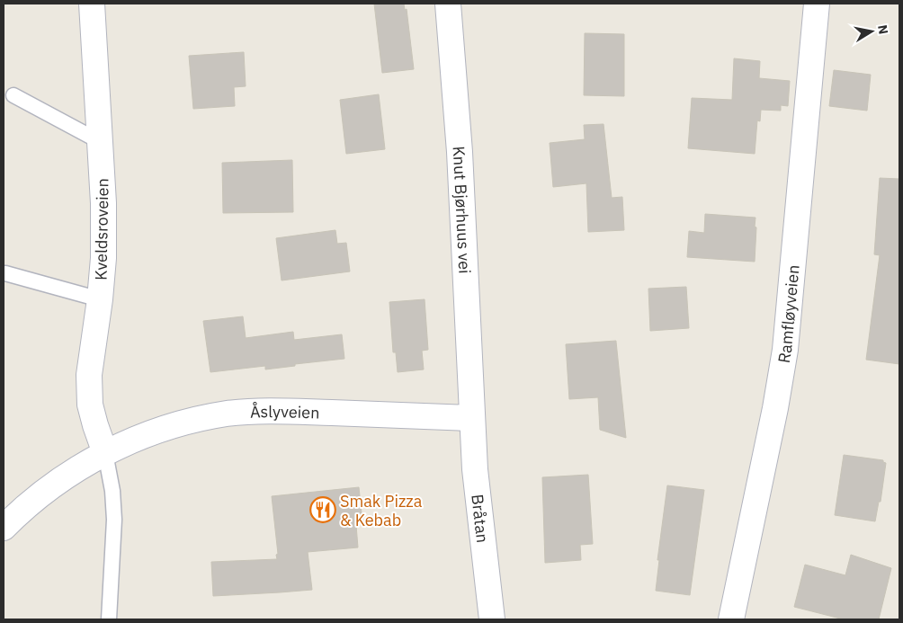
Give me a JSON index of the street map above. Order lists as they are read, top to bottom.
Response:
{
  "streets": {
    "street": [
      "Knut Bjørhuus vei",
      "Kveldsroveien",
      "Ramfløyveien",
      "Åslyveien",
      "Bråtan"
    ]
  },
  "crossings": [
    ["Knut Bjørhuus vei", "Åslyveien"],
    ["Knut Bjørhuus vei", "Bråtan"],
    ["Kveldsroveien", "Åslyveien"],
    ["Åslyveien", "Bråtan"]
  ],
  "places": {
    "restaurant": ["Smak Pizza & Kebab"]
  },
  "north": "right"
}
